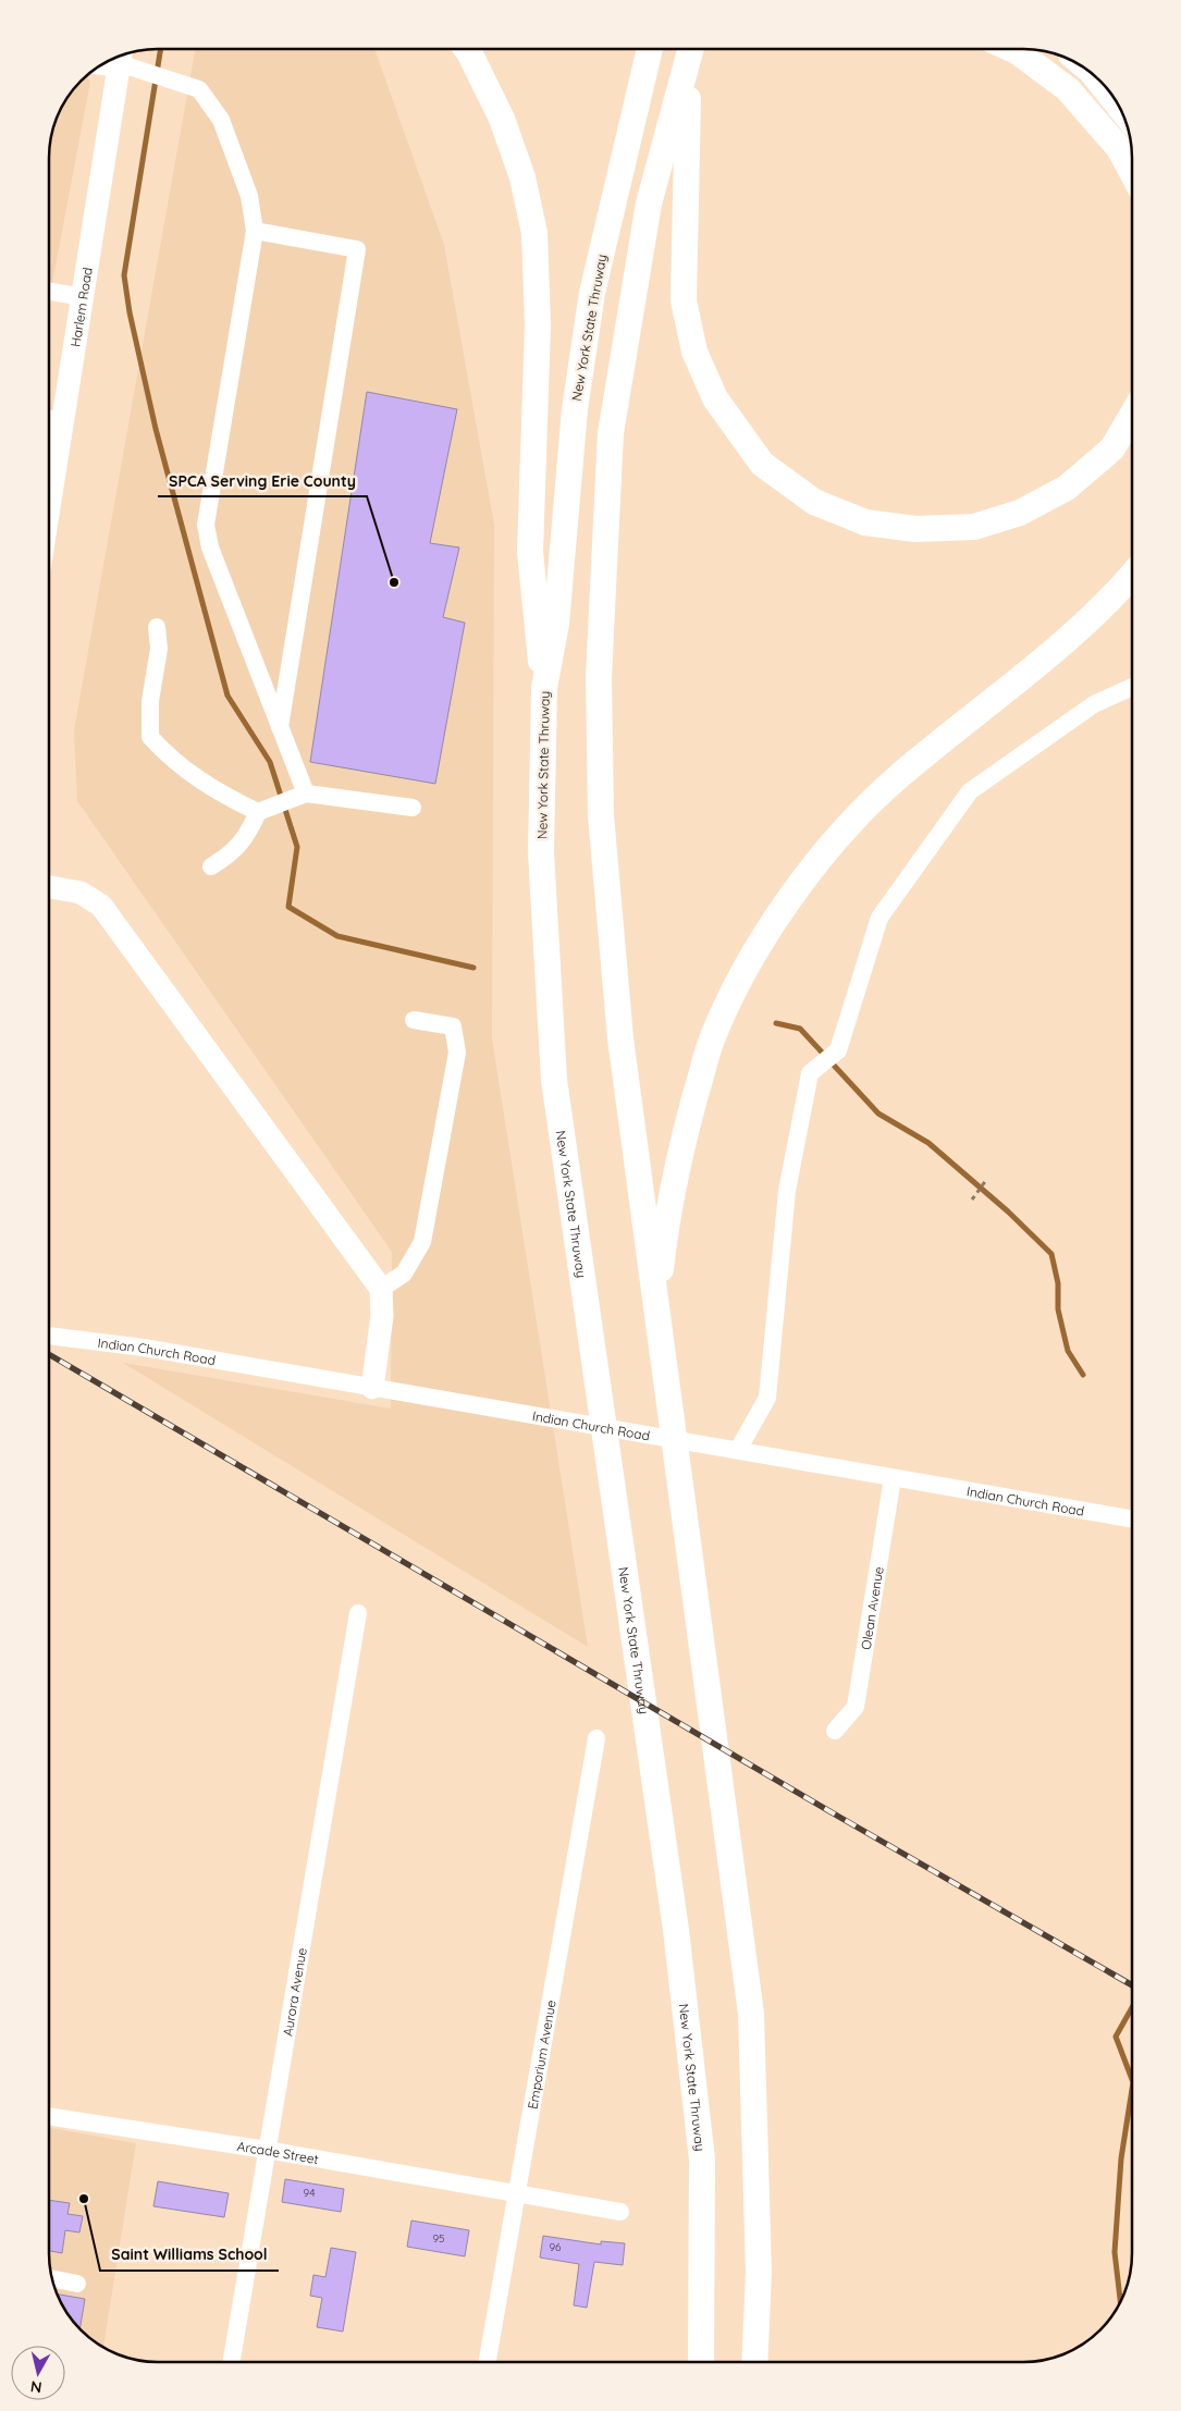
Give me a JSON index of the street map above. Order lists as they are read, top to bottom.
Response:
{
  "streets": {
    "highway": ["New York State Thruway"],
    "main road": ["Harlem Road"],
    "street": [
      "Indian Church Road",
      "Olean Avenue",
      "Aurora Avenue",
      "Emporium Avenue",
      "Arcade Street"
    ]
  },
  "crossings": [
    ["Indian Church Road", "Olean Avenue"],
    ["Aurora Avenue", "Arcade Street"],
    ["Emporium Avenue", "Arcade Street"]
  ],
  "places": ["SPCA Serving Erie County", "Saint Williams School"],
  "house_numbers": ["94", "95", "96"],
  "north": "bottom"
}
